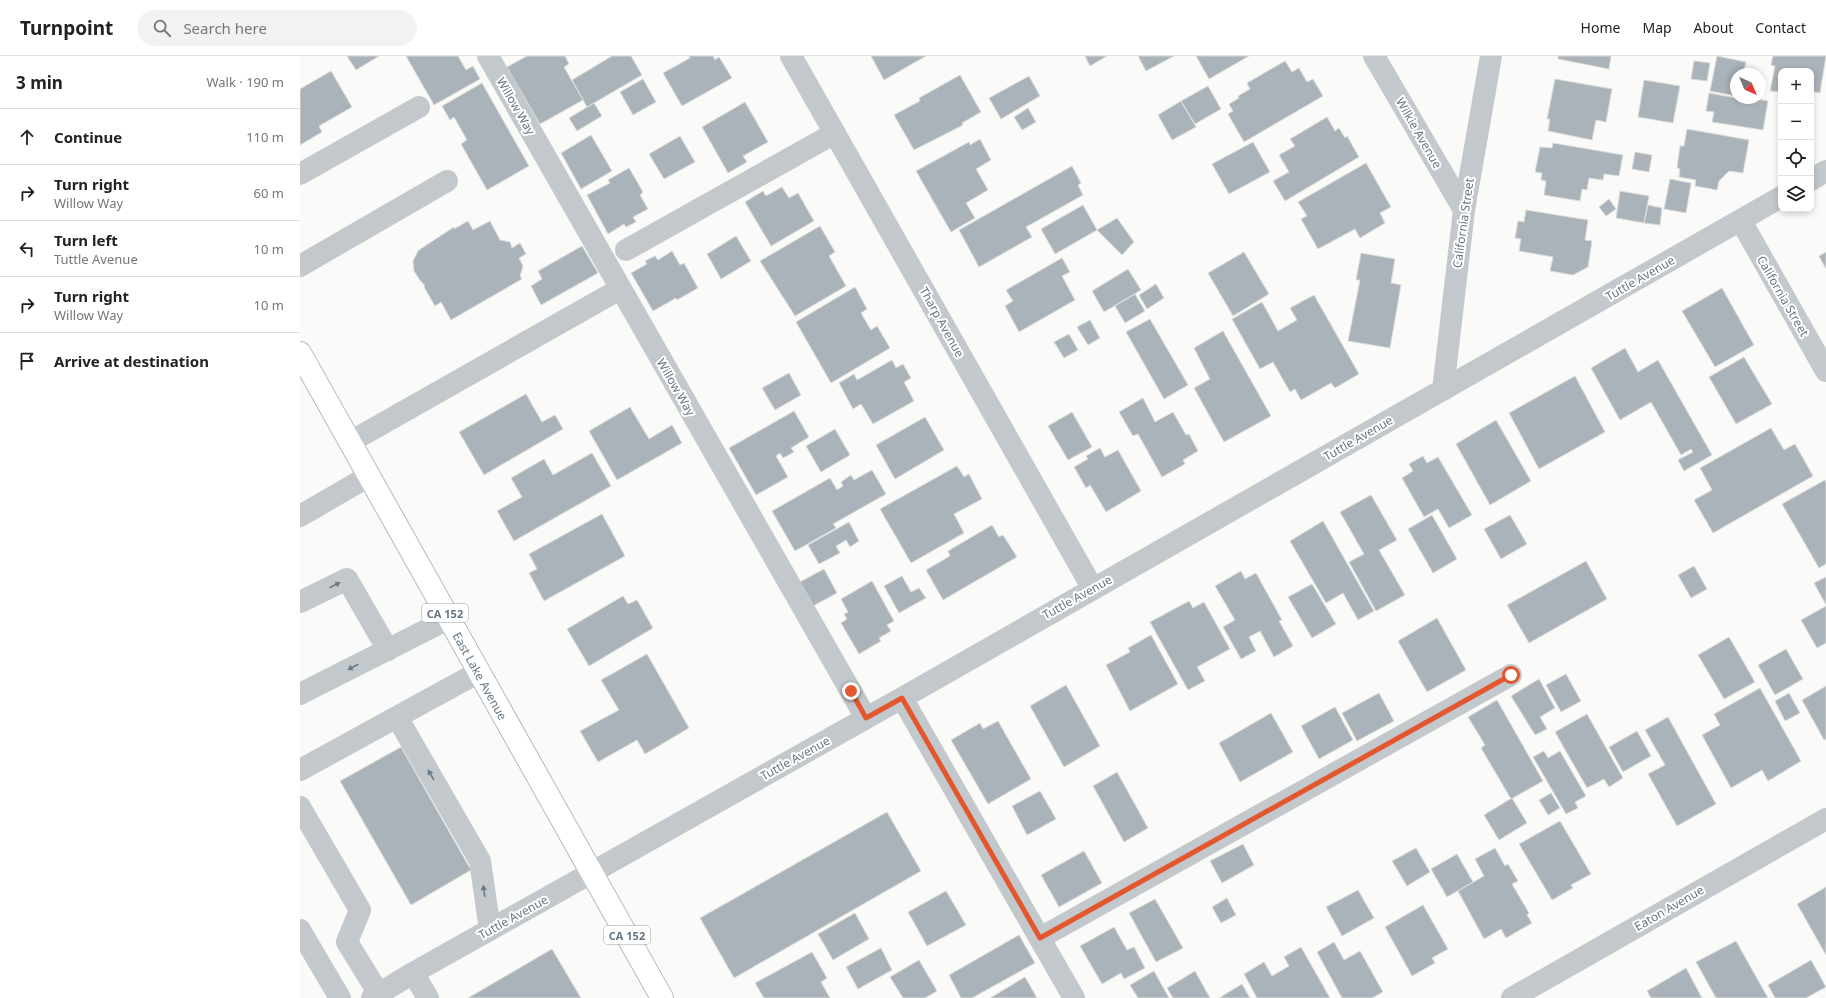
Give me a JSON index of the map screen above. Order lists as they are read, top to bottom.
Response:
{
  "streets": {
    "main road": ["CA 152", "East Lake Avenue"],
    "street": [
      "Willow Way",
      "Wilkie Avenue",
      "California Street",
      "Tuttle Avenue",
      "Tharp Avenue",
      "Eaton Avenue"
    ]
  },
  "crossings": [
    ["Willow Way", "Tuttle Avenue"],
    ["Wilkie Avenue", "California Street"],
    ["California Street", "Tuttle Avenue"],
    ["Tuttle Avenue", "Tharp Avenue"],
    ["Tuttle Avenue", "East Lake Avenue"]
  ],
  "north": "bottom right",
  "page": {
    "header": "Turnpoint",
    "search": "Search here",
    "nav": [
      "Home",
      "Map",
      "About",
      "Contact"
    ],
    "heading": ["3 min", "Walk · 190 m"],
    "map_buttons": ["+", "−"],
    "list": [
      ["Continue", "110 m"],
      ["Turn right", "Willow Way", "60 m"],
      ["Turn left", "Tuttle Avenue", "10 m"],
      ["Turn right", "Willow Way", "10 m"],
      "Arrive at destination"
    ]
  }
}
